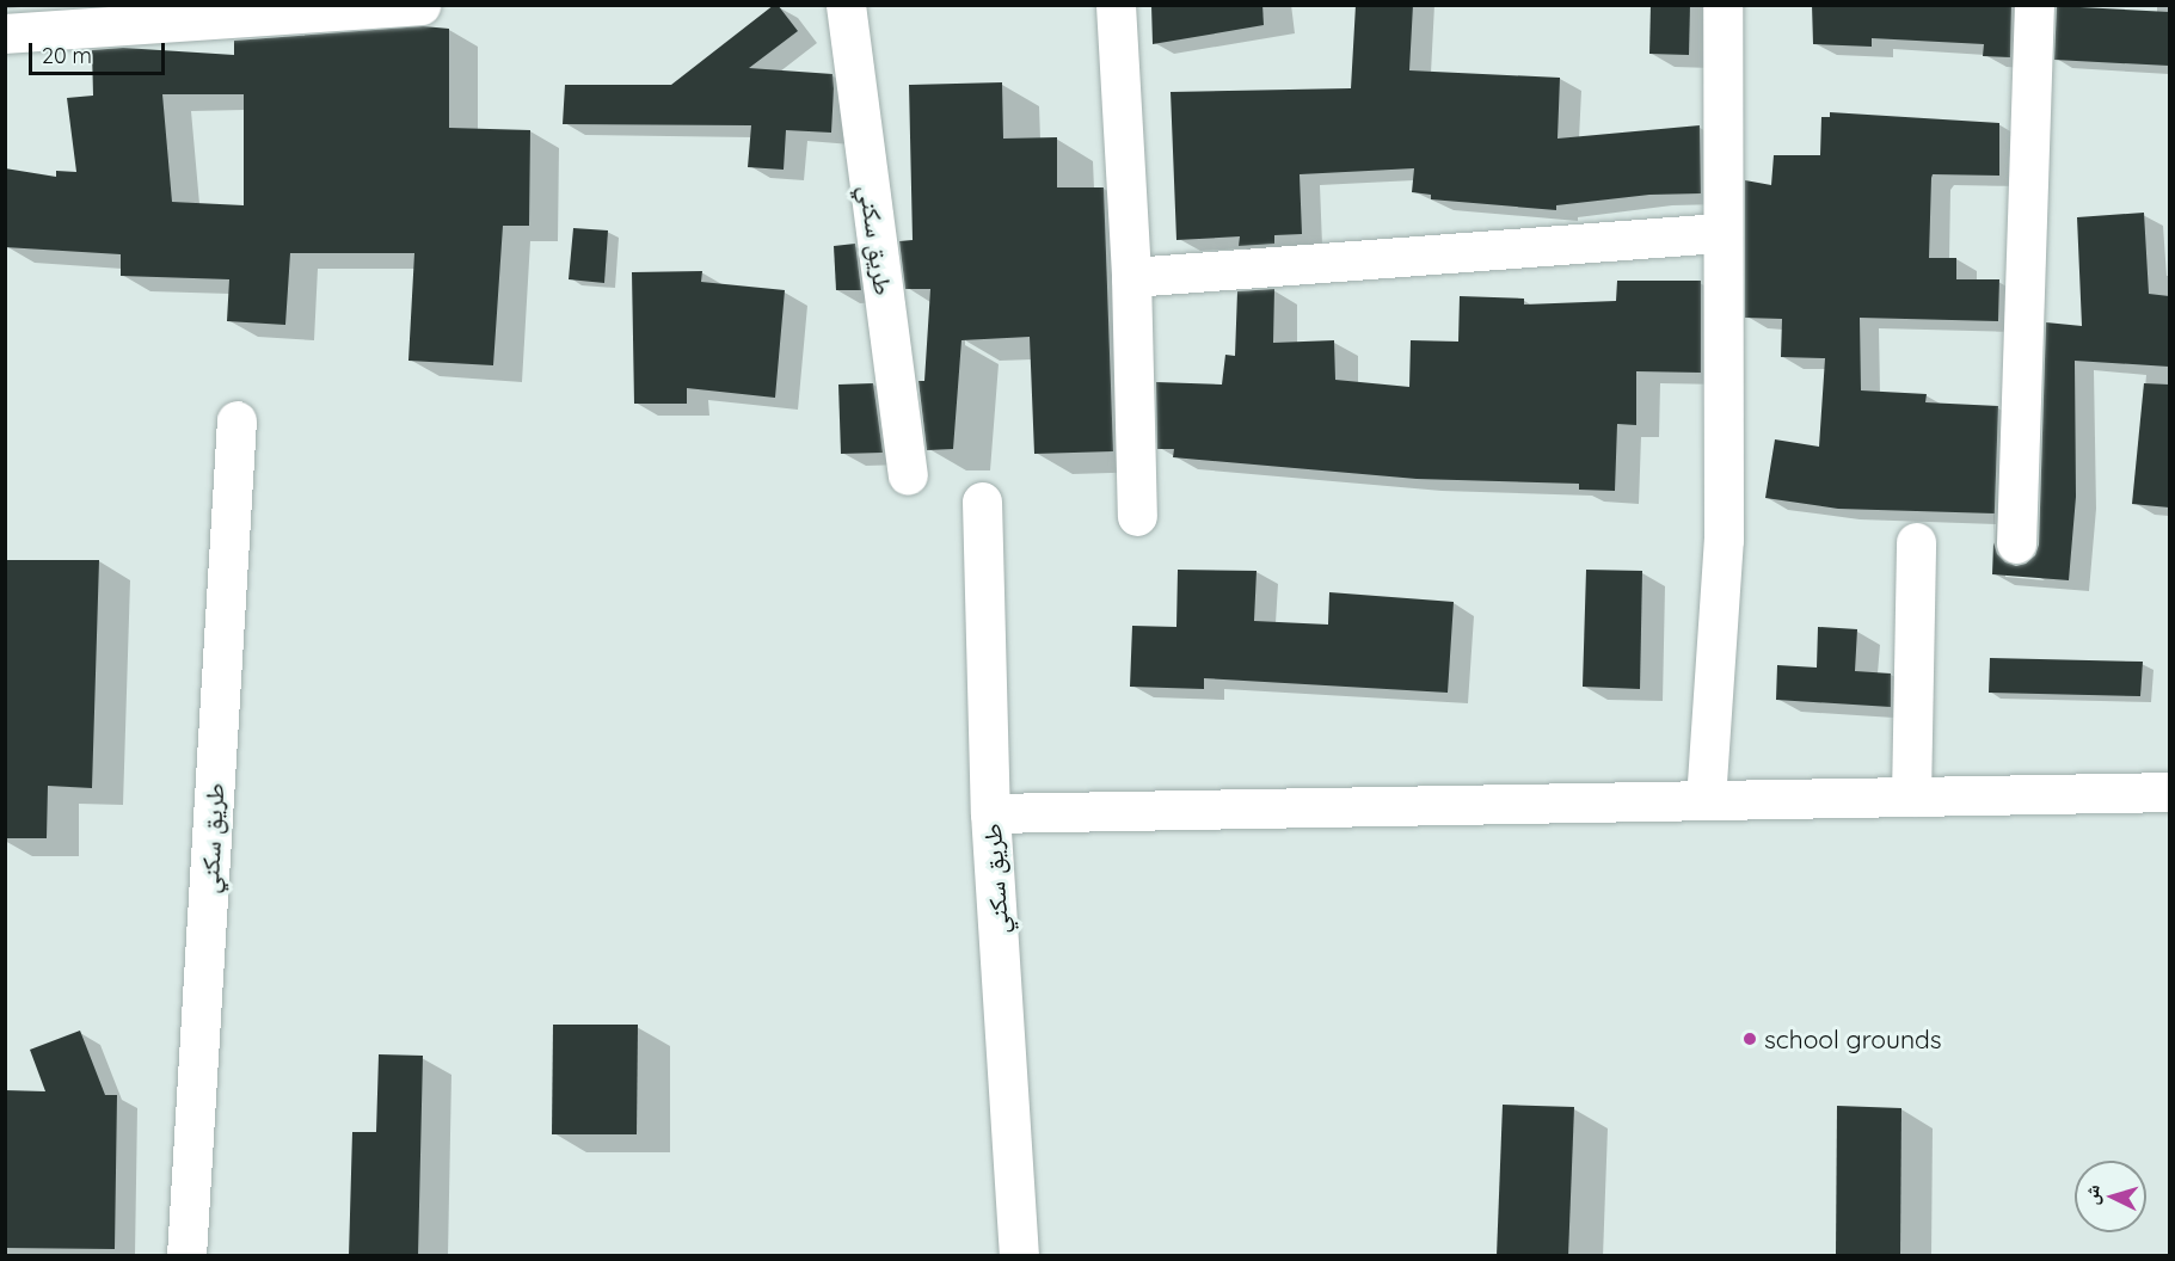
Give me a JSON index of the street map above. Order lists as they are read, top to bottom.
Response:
{
  "streets": {
    "street": ["طريق سكني"]
  },
  "places": ["school grounds"],
  "scale_bar": "20 m",
  "north": "left"
}
